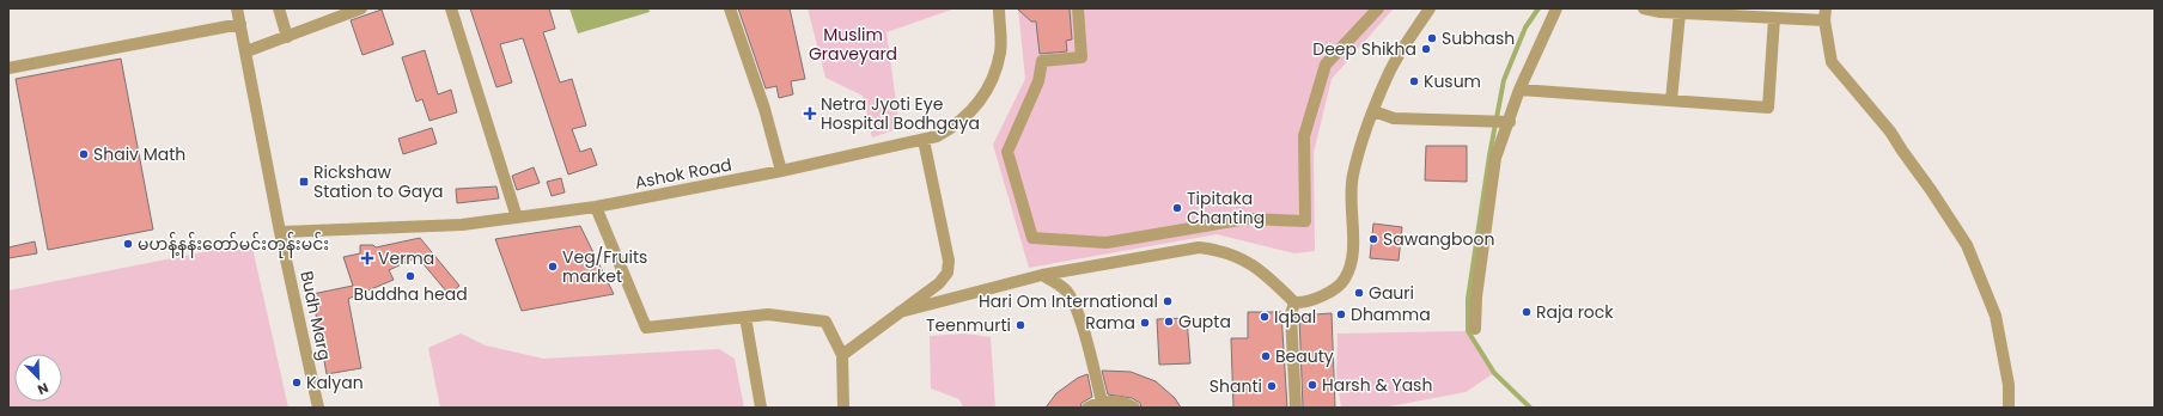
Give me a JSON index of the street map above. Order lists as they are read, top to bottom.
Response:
{
  "streets": {
    "street": ["Ashok Road", "Budh Marg"]
  },
  "crossings": [
    ["Ashok Road", "Budh Marg"]
  ],
  "parks": ["Muslim Graveyard"],
  "places": {
    "other": [
      "Subhash",
      "Deep Shikha",
      "Kusum",
      "Shaiv Math",
      "Tipitaka Chanting",
      "Sawangboon",
      "မဟန့်နန်းတော်မင်းတုန်းမင်း",
      "Veg/Fruits market",
      "Buddha head",
      "Gauri",
      "Hari Om International",
      "Raja rock",
      "Dhamma",
      "Iqbal",
      "Gupta",
      "Rama",
      "Teenmurti",
      "Beauty",
      "Kalyan",
      "Harsh & Yash",
      "Shanti"
    ],
    "health": ["Netra Jyoti Eye Hospital Bodhgaya", "Verma"],
    "transit": ["Rickshaw Station to Gaya"]
  },
  "north": "bottom right"
}
